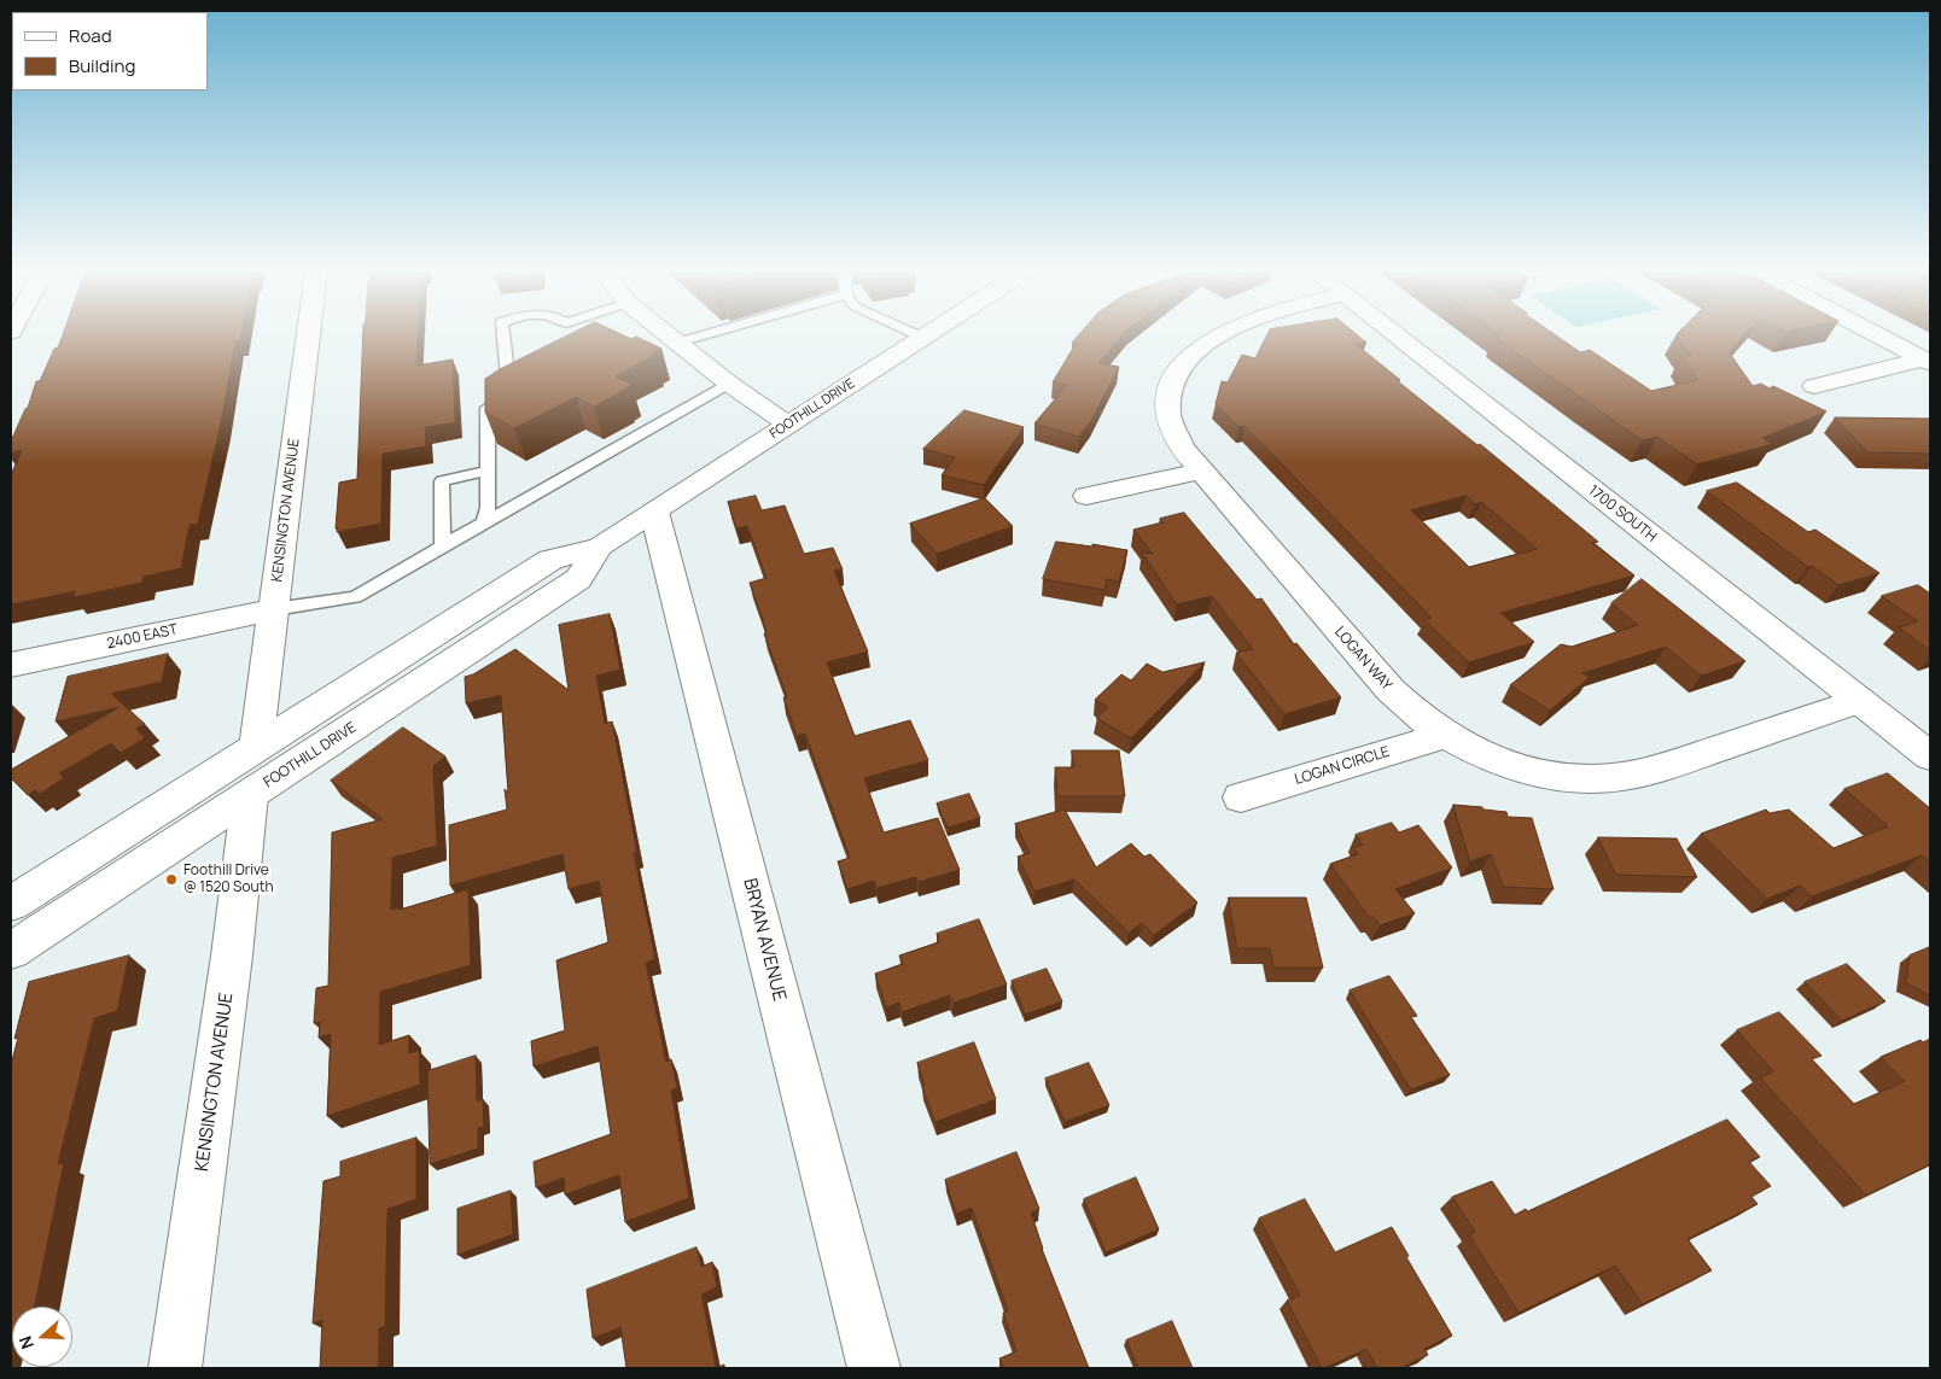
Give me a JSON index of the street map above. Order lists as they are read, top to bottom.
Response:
{
  "streets": {
    "street": [
      "FOOTHILL DRIVE",
      "KENSINGTON AVENUE",
      "1700 SOUTH",
      "2400 EAST",
      "LOGAN WAY",
      "LOGAN CIRCLE",
      "BRYAN AVENUE"
    ]
  },
  "crossings": [
    ["FOOTHILL DRIVE", "KENSINGTON AVENUE"],
    ["FOOTHILL DRIVE", "BRYAN AVENUE"],
    ["KENSINGTON AVENUE", "2400 EAST"],
    ["1700 SOUTH", "LOGAN WAY"],
    ["LOGAN WAY", "LOGAN CIRCLE"]
  ],
  "places": ["Foothill Drive @ 1520 South"],
  "legend": ["Road", "Building"],
  "north": "left"
}
